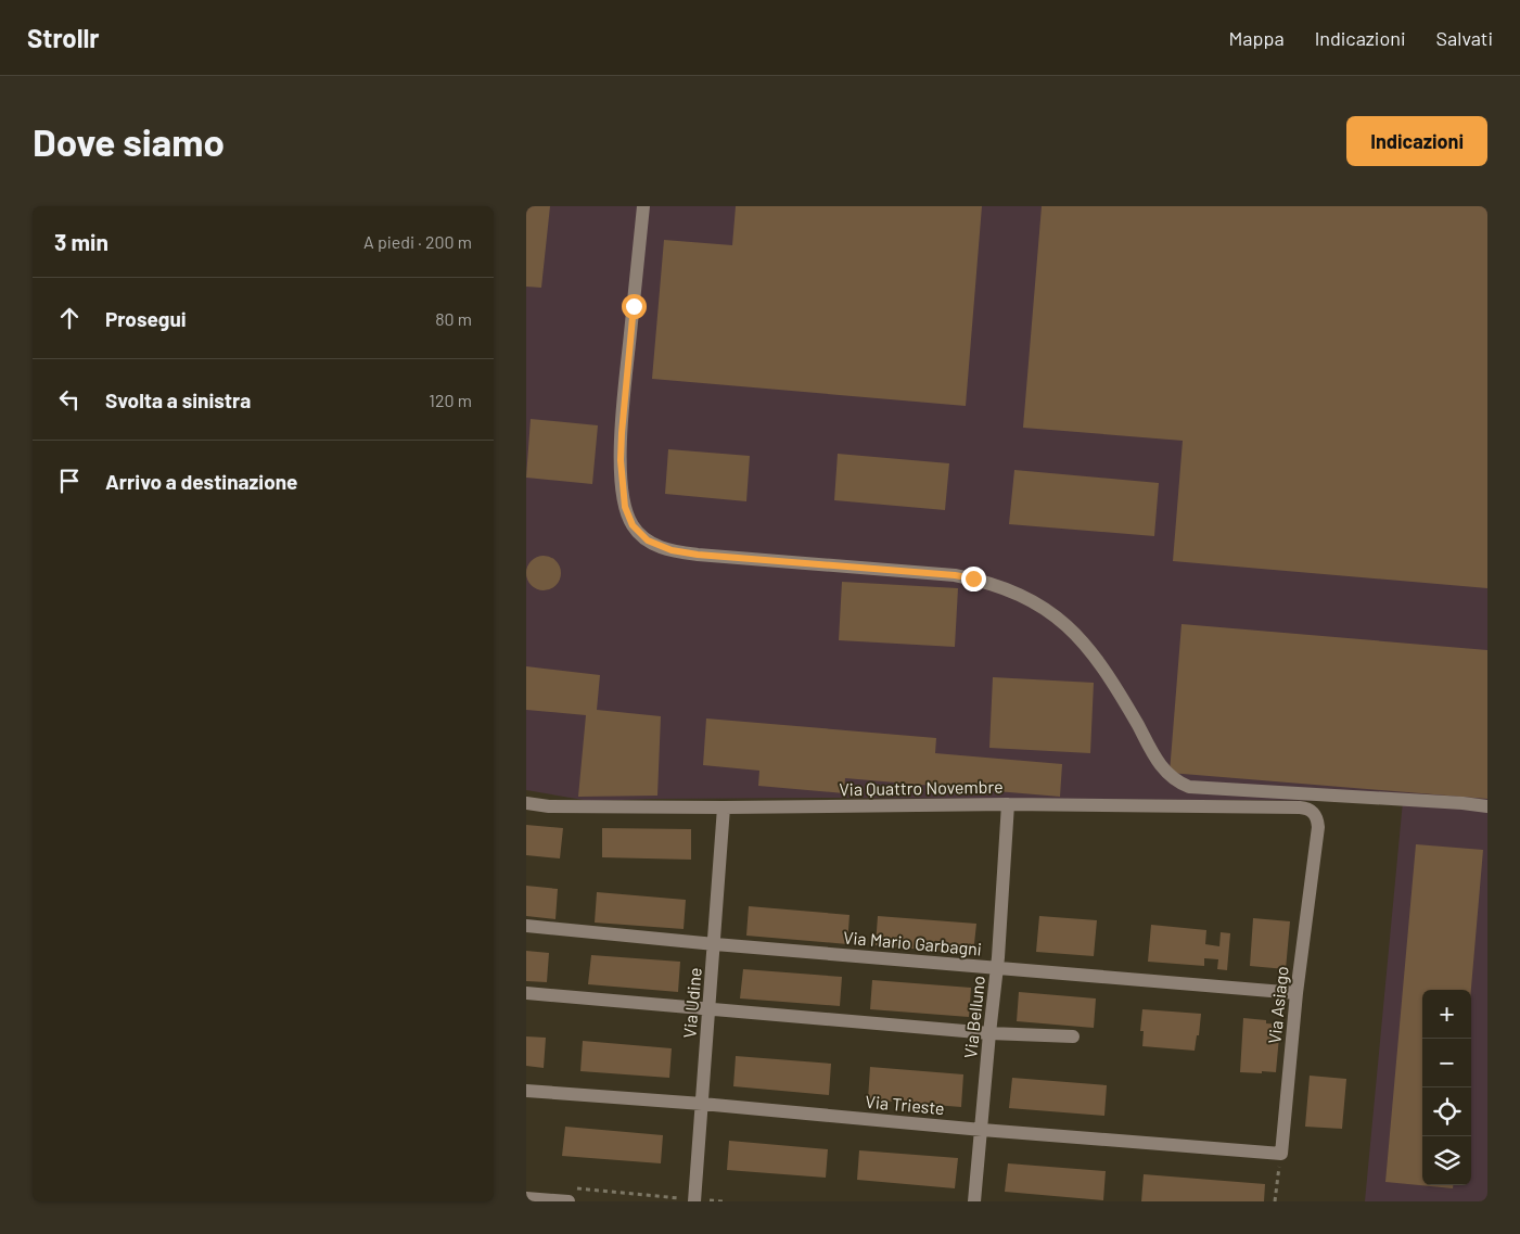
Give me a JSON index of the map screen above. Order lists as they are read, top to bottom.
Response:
{
  "streets": {
    "street": [
      "Via Quattro Novembre",
      "Via Mario Garbagni",
      "Via Udine",
      "Via Asiago",
      "Via Belluno",
      "Via Trieste"
    ]
  },
  "crossings": [
    ["Via Quattro Novembre", "Via Udine"],
    ["Via Quattro Novembre", "Via Asiago"],
    ["Via Quattro Novembre", "Via Belluno"],
    ["Via Mario Garbagni", "Via Udine"],
    ["Via Mario Garbagni", "Via Asiago"],
    ["Via Mario Garbagni", "Via Belluno"],
    ["Via Udine", "Via Trieste"],
    ["Via Asiago", "Via Trieste"],
    ["Via Belluno", "Via Trieste"]
  ],
  "page": {
    "header": "Strollr",
    "nav": ["Mappa", "Indicazioni", "Salvati"],
    "buttons": "Indicazioni",
    "title": "Dove siamo",
    "heading": ["3 min", "A piedi · 200 m"],
    "list": [
      ["Prosegui", "80 m"],
      ["Svolta a sinistra", "120 m"],
      "Arrivo a destinazione"
    ],
    "map_buttons": ["+", "−"]
  }
}
